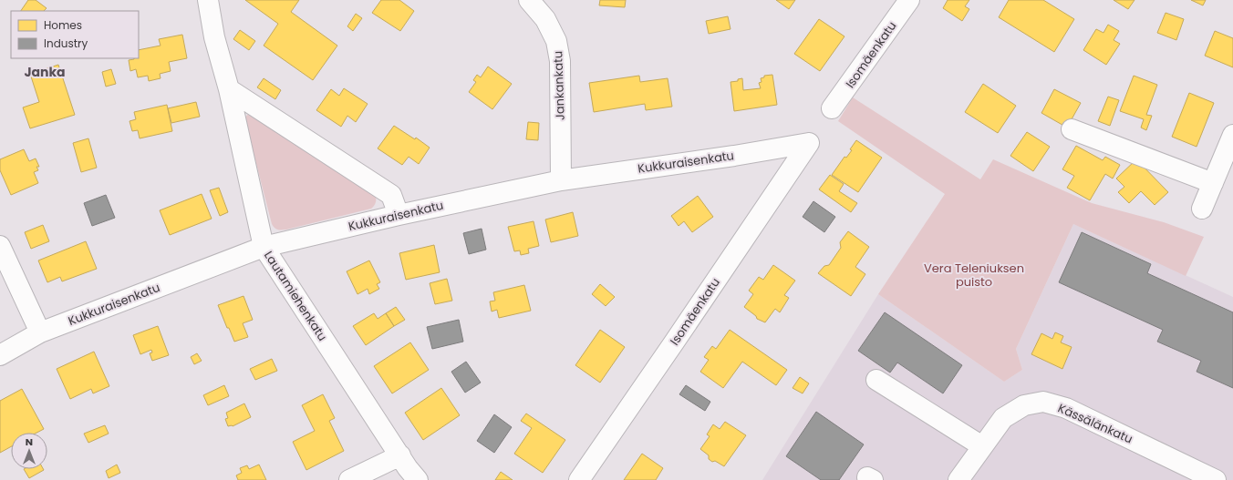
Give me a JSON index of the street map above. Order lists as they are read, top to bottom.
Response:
{
  "streets": {
    "street": [
      "Isomäenkatu",
      "Jankankatu",
      "Kukkuraisenkatu",
      "Lautamiehenkatu",
      "Kässälänkatu"
    ]
  },
  "crossings": [
    ["Isomäenkatu", "Kukkuraisenkatu"],
    ["Jankankatu", "Kukkuraisenkatu"],
    ["Kukkuraisenkatu", "Lautamiehenkatu"]
  ],
  "districts": ["Janka"],
  "parks": ["Vera Teleniuksen puisto"],
  "legend": ["Homes", "Industry"],
  "north": "top"
}
